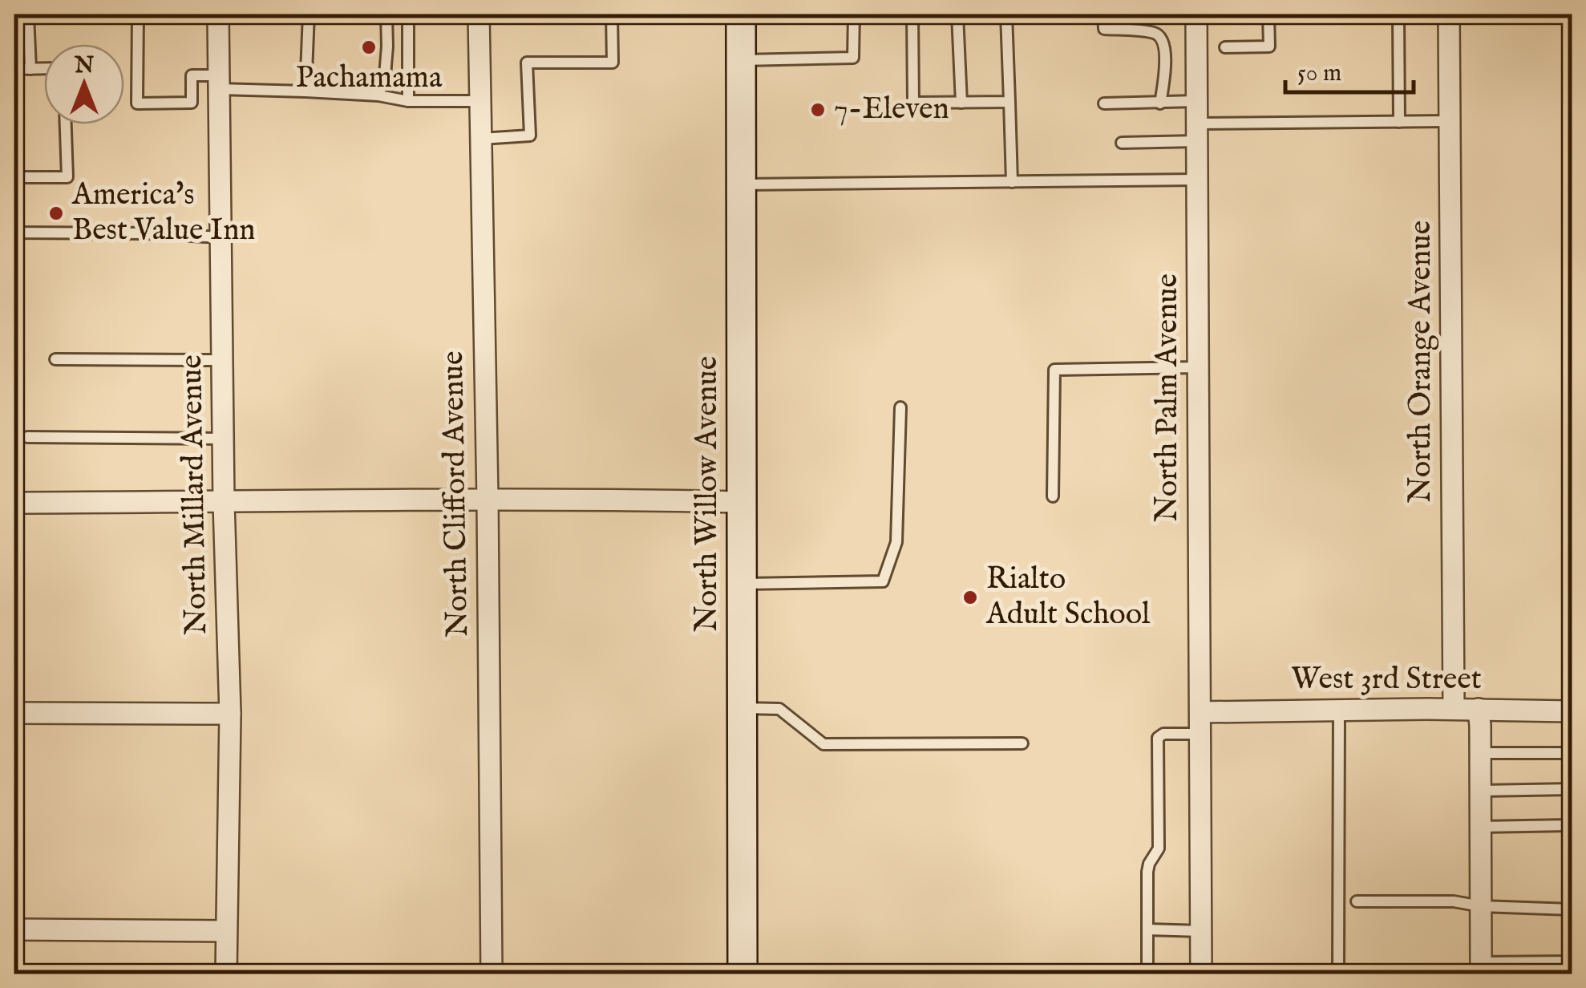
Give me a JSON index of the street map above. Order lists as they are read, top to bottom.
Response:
{
  "streets": {
    "street": [
      "North Orange Avenue",
      "North Palm Avenue",
      "North Clifford Avenue",
      "North Willow Avenue",
      "North Millard Avenue",
      "West 3rd Street"
    ]
  },
  "crossings": [
    ["North Orange Avenue", "West 3rd Street"],
    ["North Palm Avenue", "West 3rd Street"]
  ],
  "places": [
    "Pachamama",
    "7-Eleven",
    "America's Best Value Inn",
    "Rialto Adult School"
  ],
  "scale_bar": "50 m",
  "north": "top"
}
